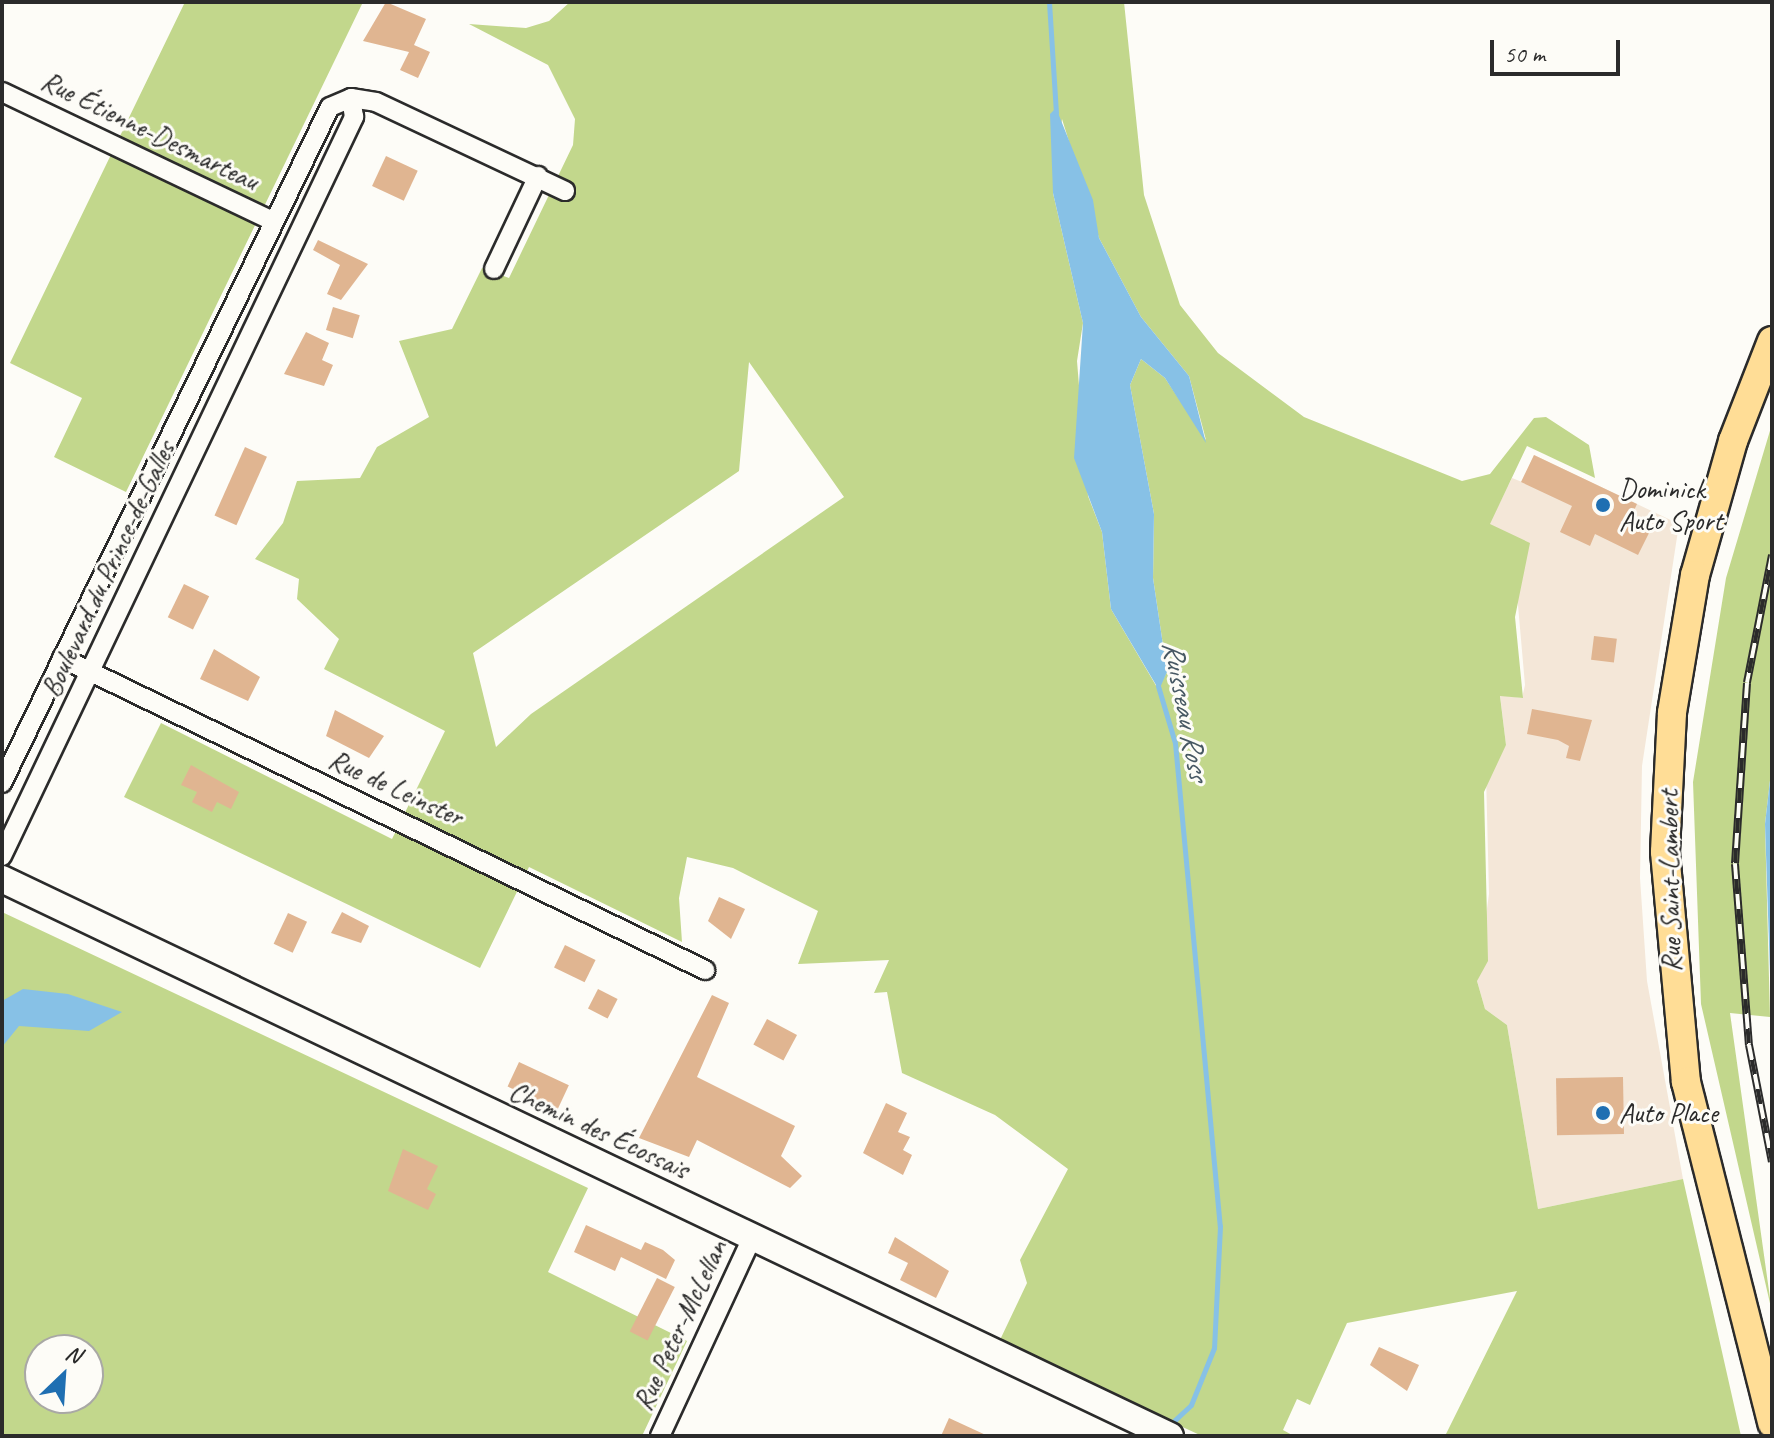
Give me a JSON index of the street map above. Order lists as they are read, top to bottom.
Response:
{
  "streets": {
    "main road": ["Rue Saint-Lambert", "Chemin des Écossais"],
    "street": [
      "Rue Étienne-Desmarteau",
      "Boulevard du Prince-de-Galles",
      "Rue de Leinster",
      "Rue Peter-McLellan"
    ]
  },
  "crossings": [
    ["Rue Étienne-Desmarteau", "Boulevard du Prince-de-Galles"],
    ["Boulevard du Prince-de-Galles", "Rue de Leinster"],
    ["Chemin des Écossais", "Rue Peter-McLellan"]
  ],
  "water": ["Ruisseau Ross"],
  "places": ["Dominick Auto Sport", "Auto Place"],
  "scale_bar": "50 m",
  "north": "top right"
}
